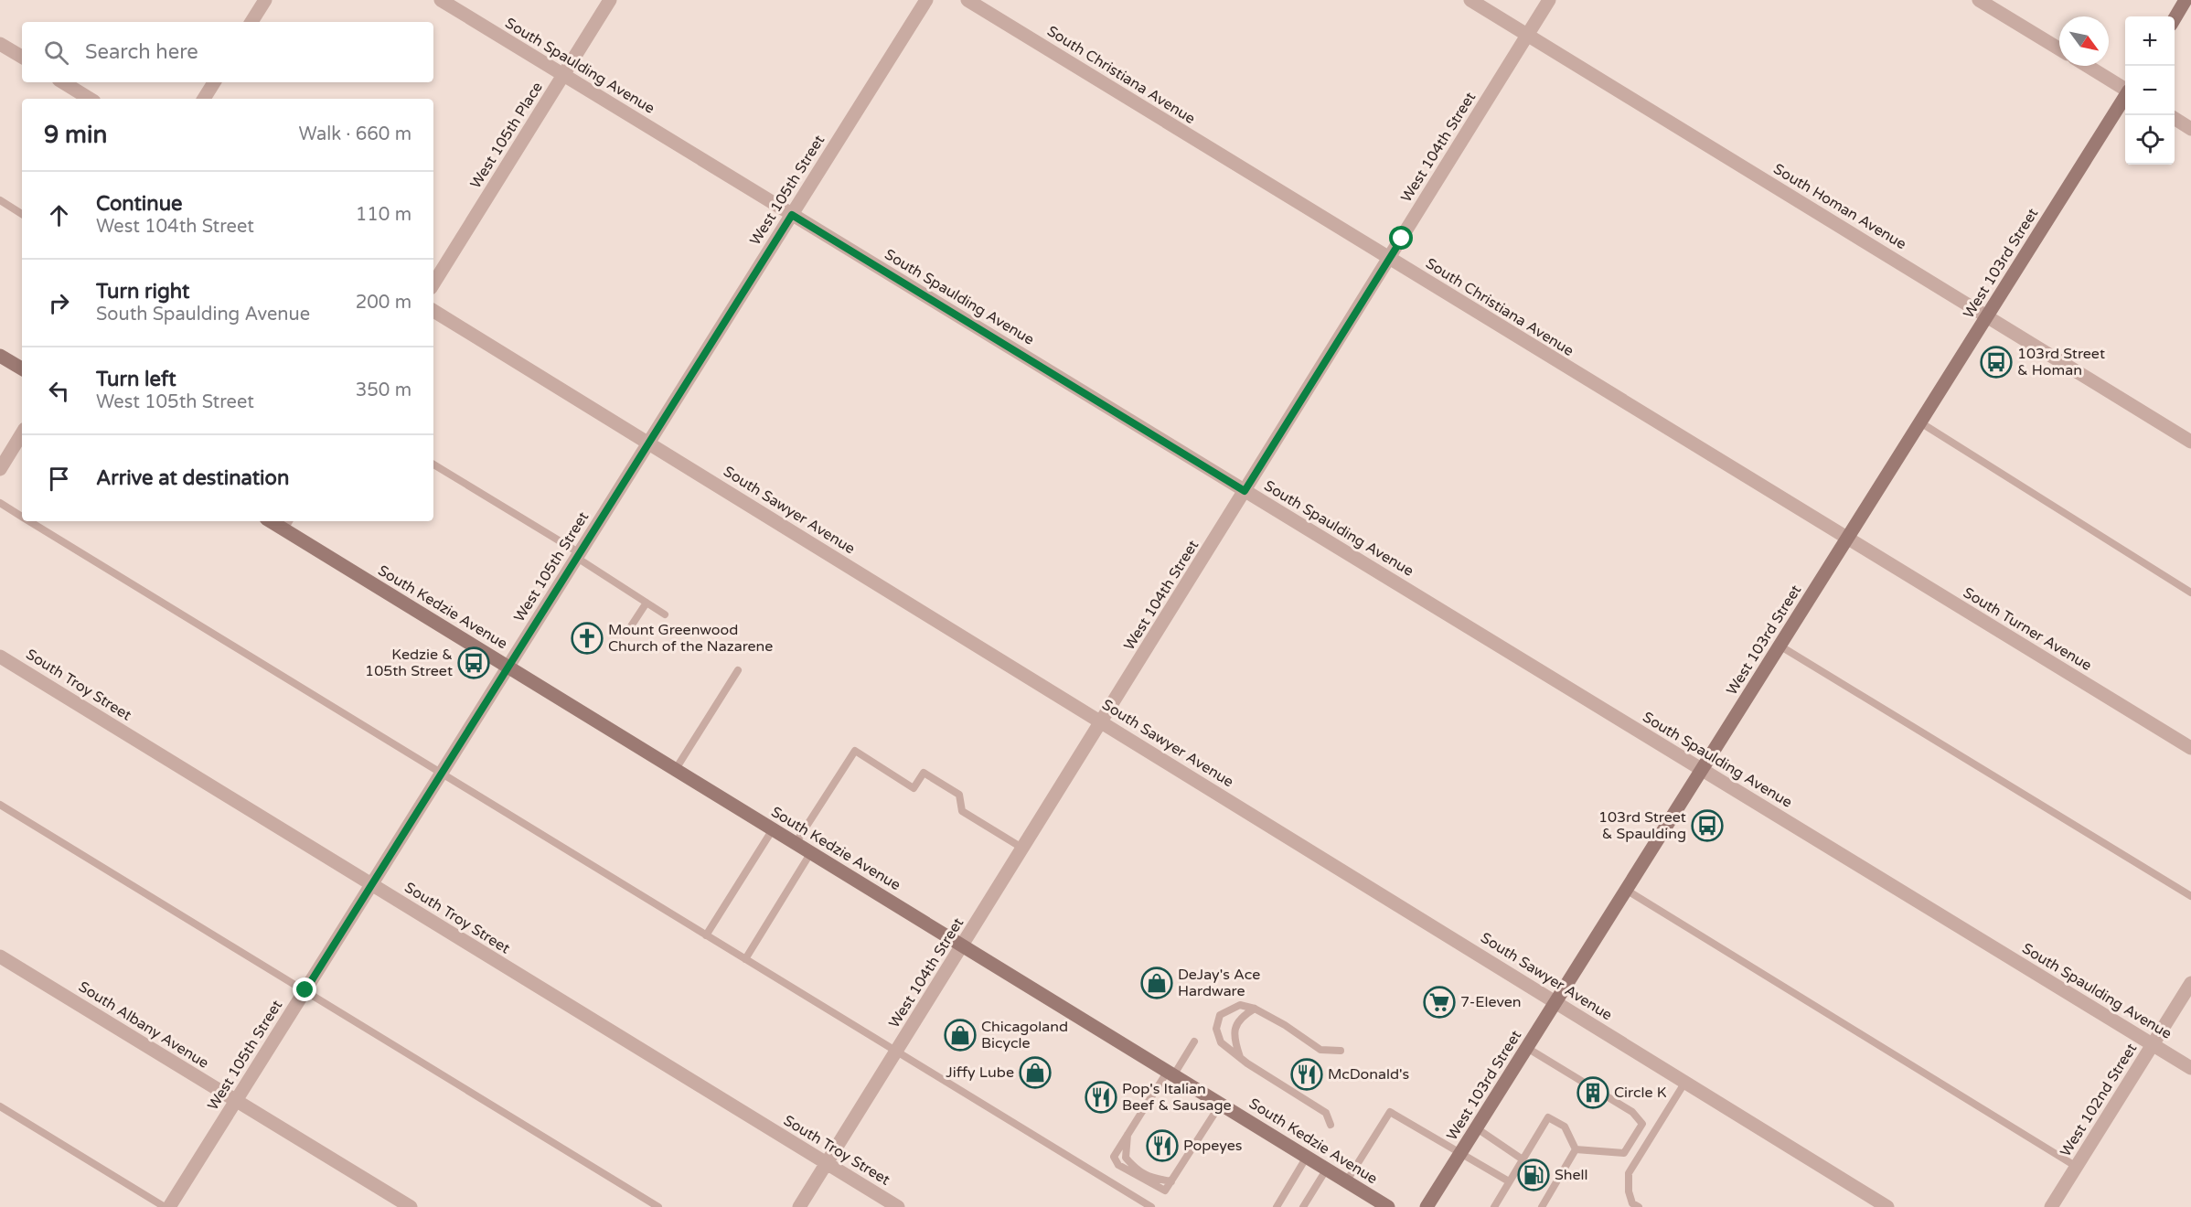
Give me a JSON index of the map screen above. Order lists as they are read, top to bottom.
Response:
{
  "streets": {
    "main road": ["West 103rd Street", "South Kedzie Avenue"],
    "street": [
      "South Spaulding Avenue",
      "South Christiana Avenue",
      "West 105th Place",
      "West 104th Street",
      "West 105th Street",
      "South Homan Avenue",
      "South Sawyer Avenue",
      "South Turner Avenue",
      "South Troy Street",
      "South Albany Avenue",
      "West 102nd Street"
    ]
  },
  "crossings": [
    ["South Spaulding Avenue", "West 105th Place"],
    ["South Spaulding Avenue", "West 104th Street"],
    ["South Spaulding Avenue", "West 105th Street"],
    ["South Spaulding Avenue", "West 103rd Street"],
    ["South Spaulding Avenue", "West 102nd Street"],
    ["South Christiana Avenue", "West 104th Street"],
    ["South Christiana Avenue", "West 103rd Street"],
    ["South Christiana Avenue", "South Turner Avenue"],
    ["West 104th Street", "South Homan Avenue"],
    ["West 104th Street", "South Sawyer Avenue"],
    ["West 104th Street", "South Kedzie Avenue"],
    ["West 104th Street", "South Troy Street"],
    ["West 105th Street", "South Sawyer Avenue"],
    ["West 105th Street", "South Kedzie Avenue"],
    ["West 105th Street", "South Troy Street"],
    ["West 105th Street", "South Albany Avenue"],
    ["South Homan Avenue", "West 103rd Street"],
    ["West 103rd Street", "South Sawyer Avenue"],
    ["West 103rd Street", "South Turner Avenue"]
  ],
  "places": {
    "bus stop": ["103rd Street & Homan", "Kedzie & 105th Street", "103rd Street & Spaulding"],
    "church": ["Mount Greenwood Church of the Nazarene"],
    "shop": ["DeJay's Ace Hardware", "Chicagoland Bicycle", "Jiffy Lube"],
    "supermarket": ["7-Eleven"],
    "restaurant": ["McDonald's", "Pop's Italian Beef & Sausage", "Popeyes"],
    "building": ["Circle K"],
    "fuel station": ["Shell"]
  },
  "north": "bottom right",
  "page": {
    "map_buttons": ["+", "−"],
    "search": "Search here",
    "heading": ["9 min", "Walk · 660 m"],
    "list": [
      ["Continue", "West 104th Street", "110 m"],
      ["Turn right", "South Spaulding Avenue", "200 m"],
      ["Turn left", "West 105th Street", "350 m"],
      "Arrive at destination"
    ]
  }
}
